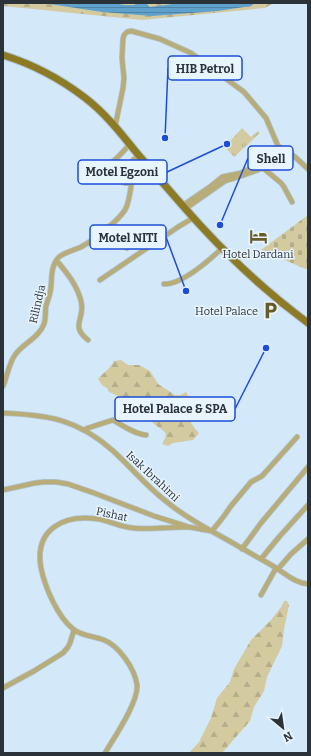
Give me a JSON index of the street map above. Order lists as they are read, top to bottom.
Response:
{
  "streets": {
    "street": ["Rilindja", "Isak Ibrahimi", "Pishat"]
  },
  "crossings": [
    ["Isak Ibrahimi", "Pishat"]
  ],
  "places": {
    "other": [
      "HIB Petrol",
      "Motel Egzoni",
      "Shell",
      "Motel NITI",
      "Hotel Palace & SPA"
    ],
    "hotel": ["Hotel Dardani"],
    "parking": ["Hotel Palace"]
  },
  "north": "bottom right"
}
